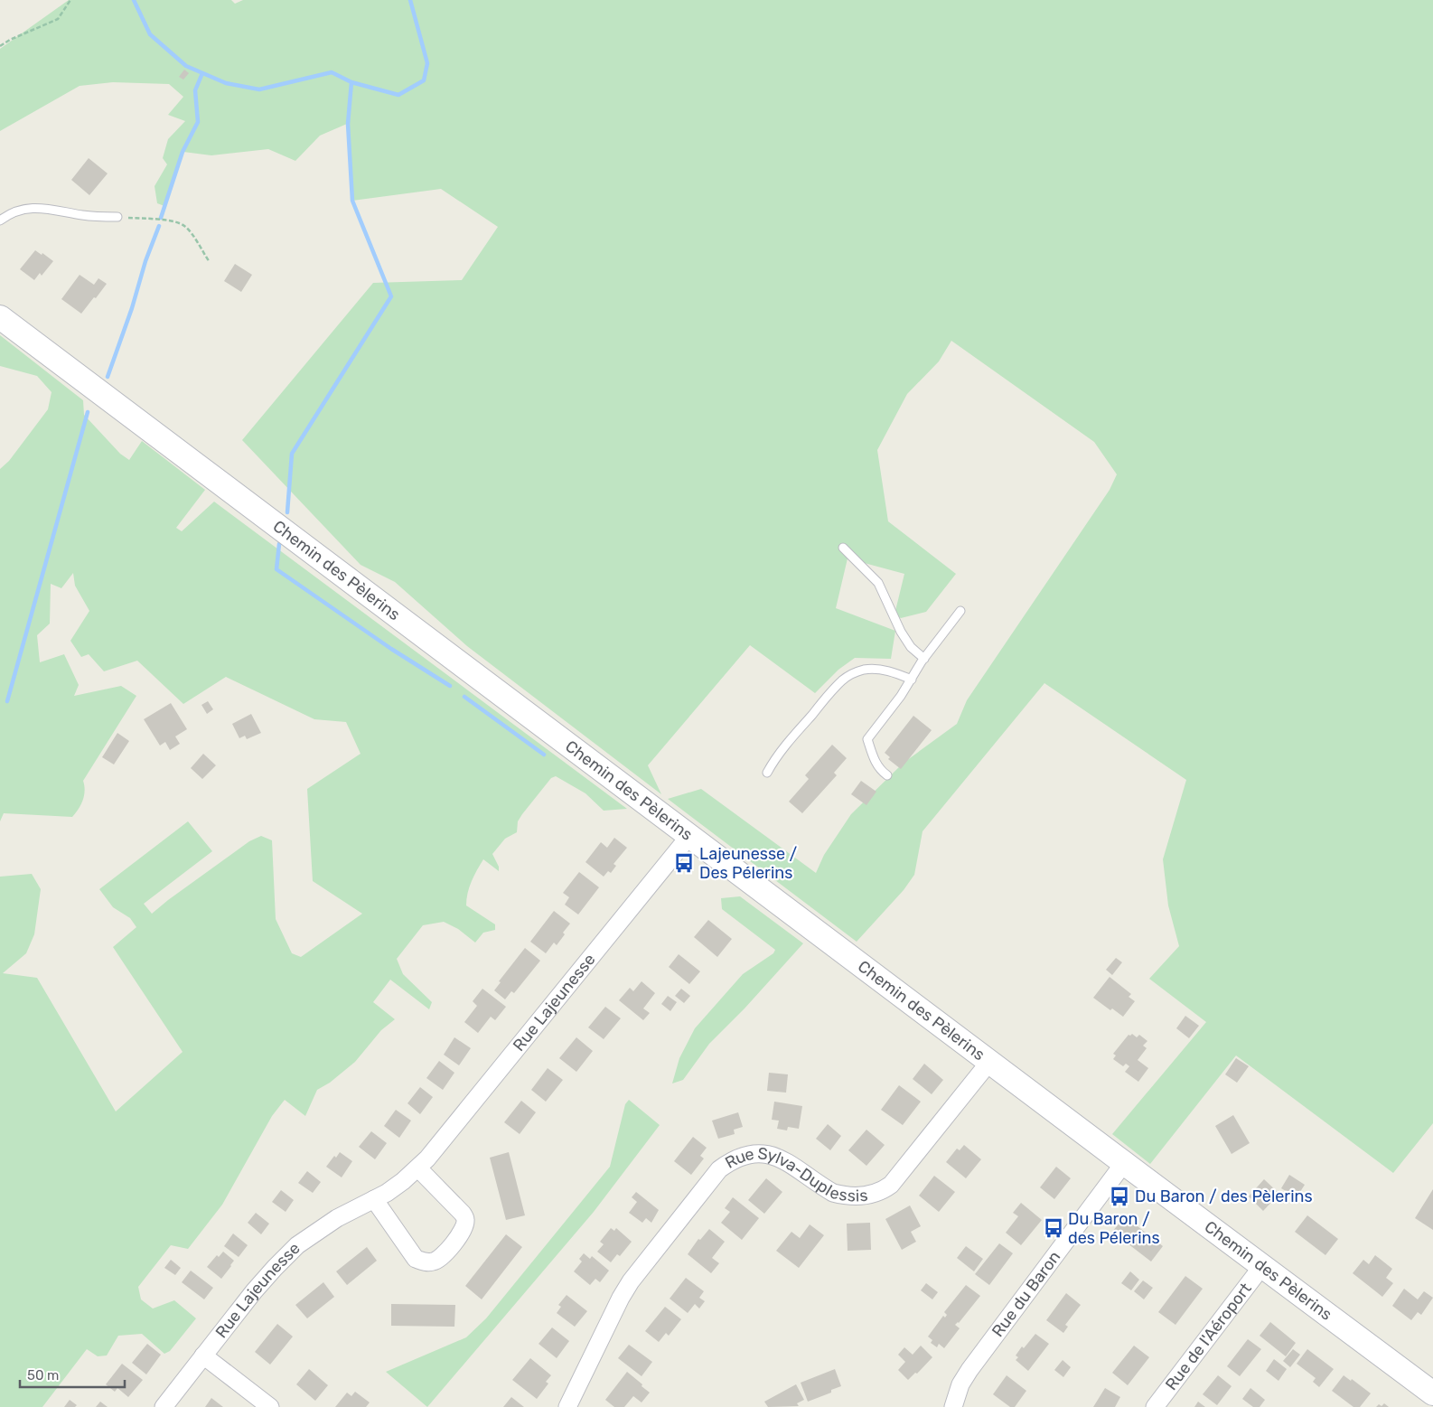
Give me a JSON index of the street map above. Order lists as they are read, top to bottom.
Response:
{
  "streets": {
    "street": [
      "Chemin des Pèlerins",
      "Rue Lajeunesse",
      "Rue Sylva-Duplessis",
      "Rue du Baron",
      "Rue de l'Aéroport"
    ]
  },
  "crossings": [
    ["Chemin des Pèlerins", "Rue Lajeunesse"],
    ["Chemin des Pèlerins", "Rue Sylva-Duplessis"],
    ["Chemin des Pèlerins", "Rue du Baron"],
    ["Chemin des Pèlerins", "Rue de l'Aéroport"]
  ],
  "places": {
    "bus stop": ["Lajeunesse / Des Pélerins", "Du Baron / des Pèlerins", "Du Baron / des Pélerins"]
  },
  "scale_bar": "50 m"
}
